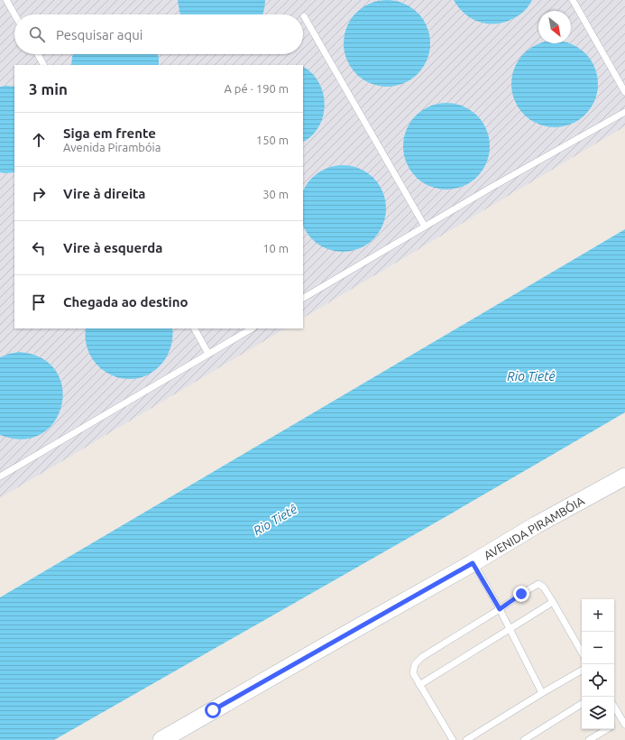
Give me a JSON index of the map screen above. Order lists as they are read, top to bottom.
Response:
{
  "streets": {
    "main road": ["AVENIDA PIRAMBÓIA"]
  },
  "water": ["Rio Tietê"],
  "north": "bottom right",
  "page": {
    "search": "Pesquisar aqui",
    "heading": ["3 min", "A pé · 190 m"],
    "list": [
      ["Siga em frente", "Avenida Pirambóia", "150 m"],
      ["Vire à direita", "30 m"],
      ["Vire à esquerda", "10 m"],
      "Chegada ao destino"
    ],
    "map_buttons": ["+", "−"]
  }
}
